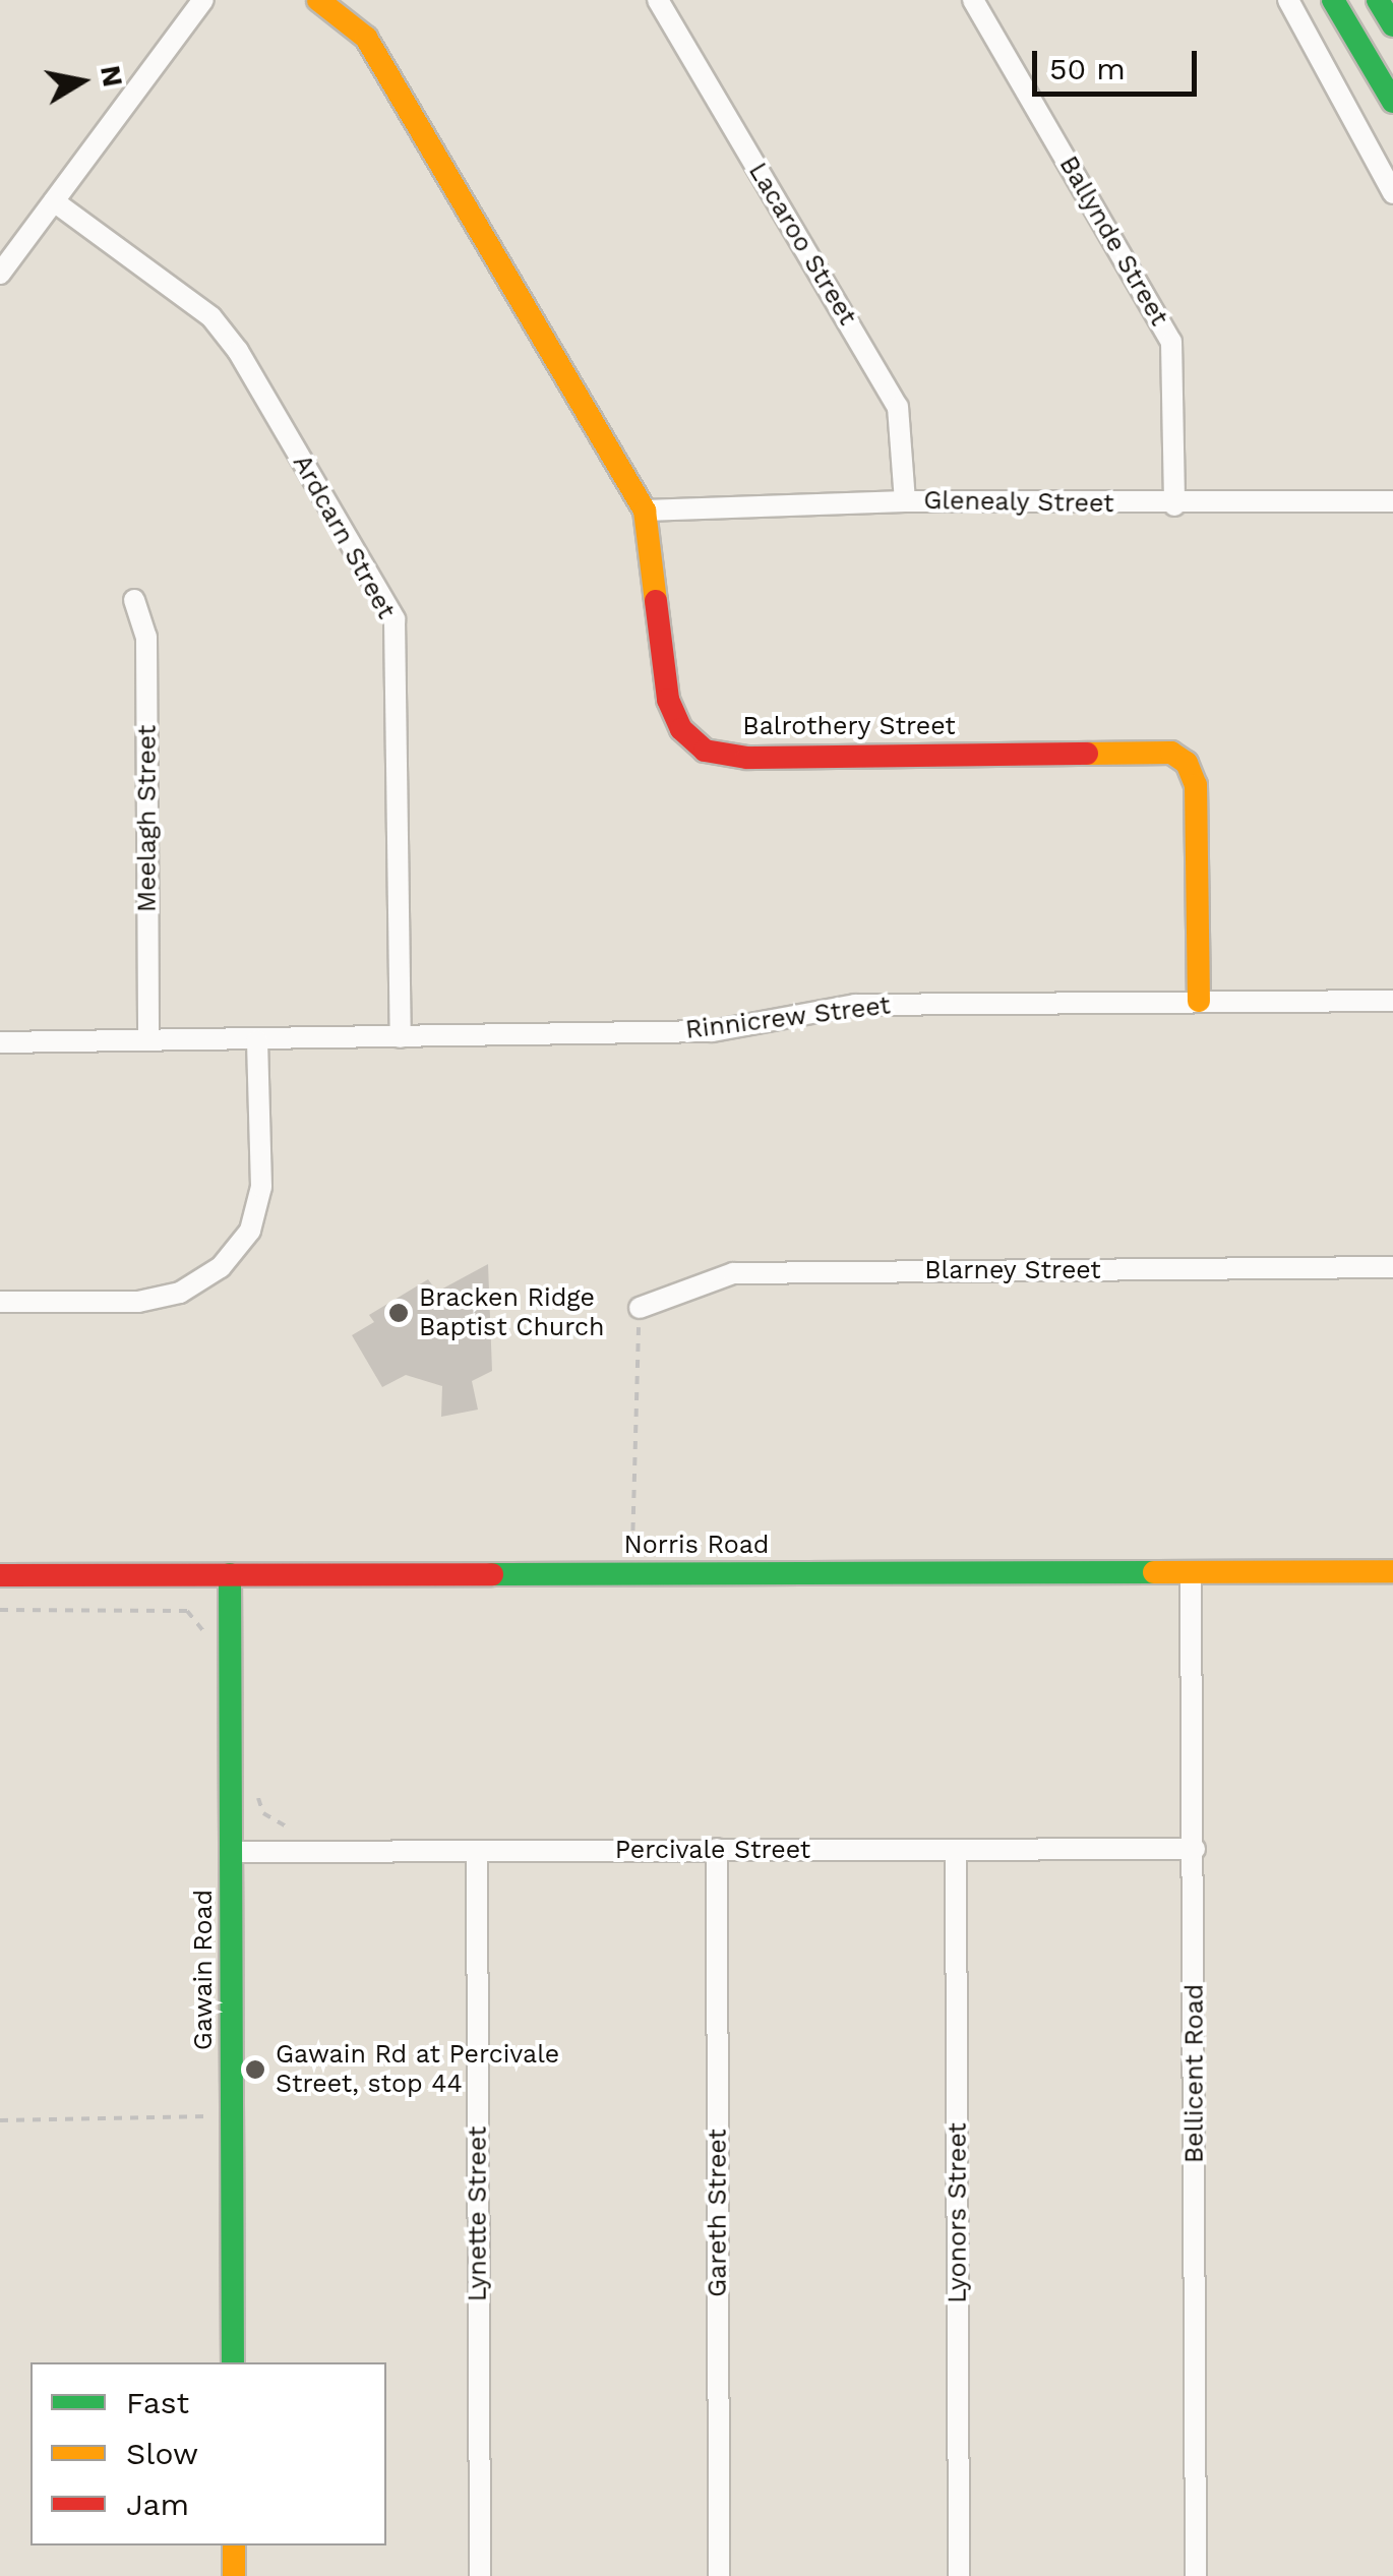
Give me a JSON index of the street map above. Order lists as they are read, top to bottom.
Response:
{
  "streets": {
    "street": [
      "Ballynde Street",
      "Lacaroo Street",
      "Glenealy Street",
      "Ardcarn Street",
      "Balrothery Street",
      "Meelagh Street",
      "Rinnicrew Street",
      "Blarney Street",
      "Norris Road",
      "Percivale Street",
      "Gawain Road",
      "Bellicent Road",
      "Gareth Street",
      "Lyonors Street",
      "Lynette Street"
    ]
  },
  "crossings": [
    ["Ballynde Street", "Glenealy Street"],
    ["Lacaroo Street", "Glenealy Street"],
    ["Glenealy Street", "Balrothery Street"],
    ["Ardcarn Street", "Rinnicrew Street"],
    ["Balrothery Street", "Rinnicrew Street"],
    ["Meelagh Street", "Rinnicrew Street"],
    ["Norris Road", "Gawain Road"],
    ["Norris Road", "Bellicent Road"],
    ["Percivale Street", "Gawain Road"],
    ["Percivale Street", "Bellicent Road"],
    ["Percivale Street", "Gareth Street"],
    ["Percivale Street", "Lyonors Street"],
    ["Percivale Street", "Lynette Street"]
  ],
  "places": ["Bracken Ridge Baptist Church", "Gawain Rd at Percivale Street, stop 44"],
  "legend": ["Fast", "Slow", "Jam"],
  "scale_bar": "50 m",
  "north": "right"
}
